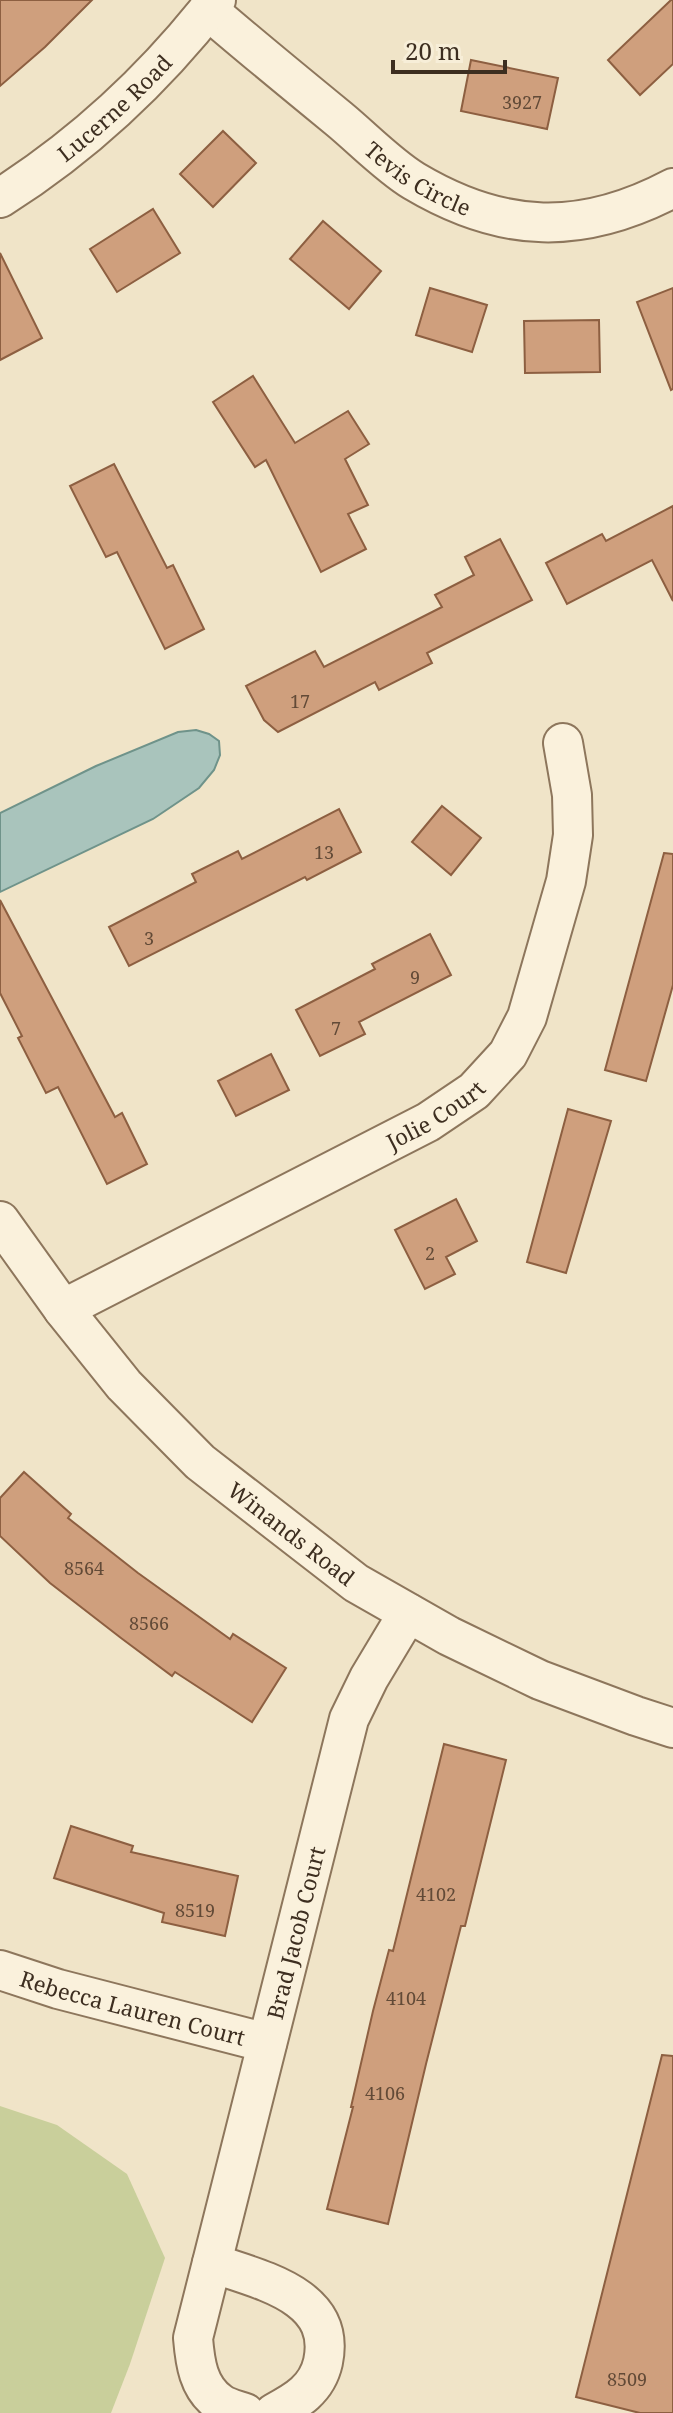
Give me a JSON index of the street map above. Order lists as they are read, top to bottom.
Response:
{
  "streets": {
    "street": [
      "Lucerne Road",
      "Tevis Circle",
      "Jolie Court",
      "Winands Road",
      "Brad Jacob Court",
      "Rebecca Lauren Court"
    ]
  },
  "crossings": [
    ["Lucerne Road", "Tevis Circle"],
    ["Jolie Court", "Winands Road"],
    ["Winands Road", "Brad Jacob Court"],
    ["Brad Jacob Court", "Rebecca Lauren Court"]
  ],
  "house_numbers": [
    "3927",
    "17",
    "13",
    "3",
    "9",
    "7",
    "2",
    "8564",
    "8566",
    "4102",
    "8519",
    "4104",
    "4106",
    "8509"
  ],
  "scale_bar": "20 m"
}
